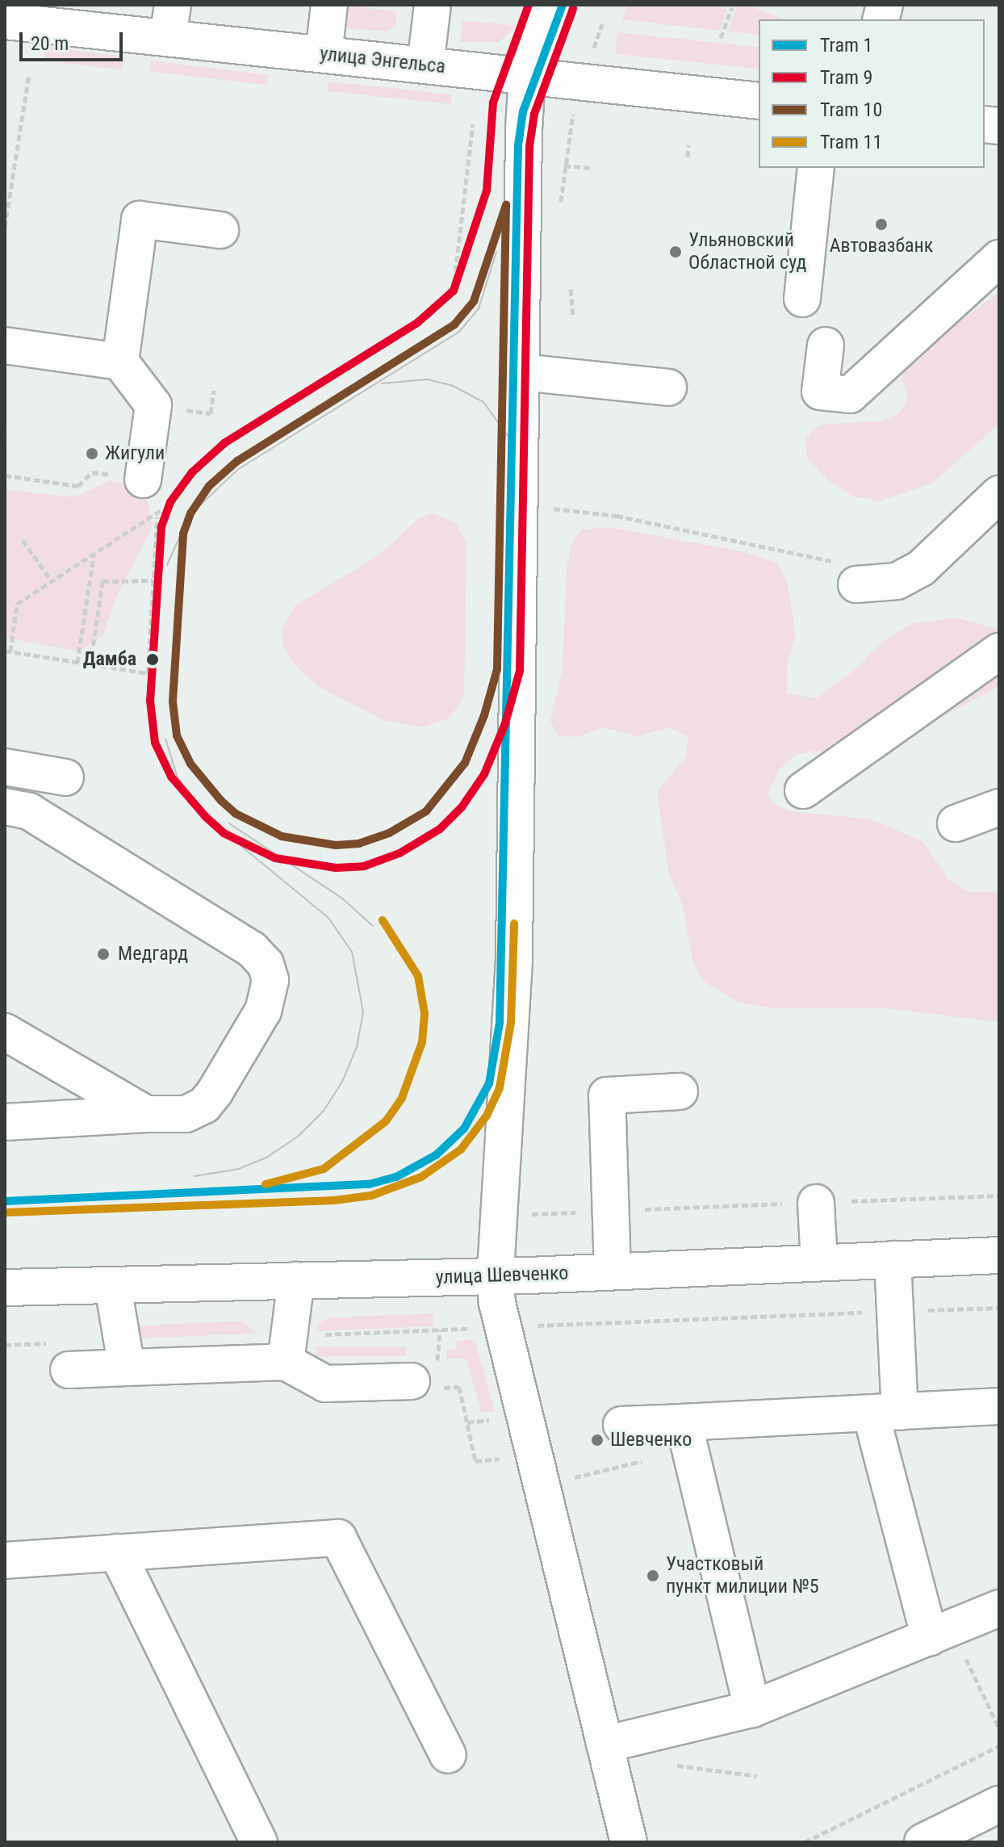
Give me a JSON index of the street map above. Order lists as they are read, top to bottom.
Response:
{
  "streets": {
    "street": ["улица Энгельса", "улица Шевченко"]
  },
  "places": [
    "Автовазбанк",
    "Ульяновский Областной суд",
    "Жигули",
    "Дамба",
    "Медгард",
    "Шевченко",
    "Участковый пункт милиции №5"
  ],
  "lines": [
    "tram line 1",
    "tram line 9",
    "tram line 10",
    "tram line 11"
  ],
  "legend": [
    "Tram 1",
    "Tram 9",
    "Tram 10",
    "Tram 11"
  ],
  "scale_bar": "20 m"
}
